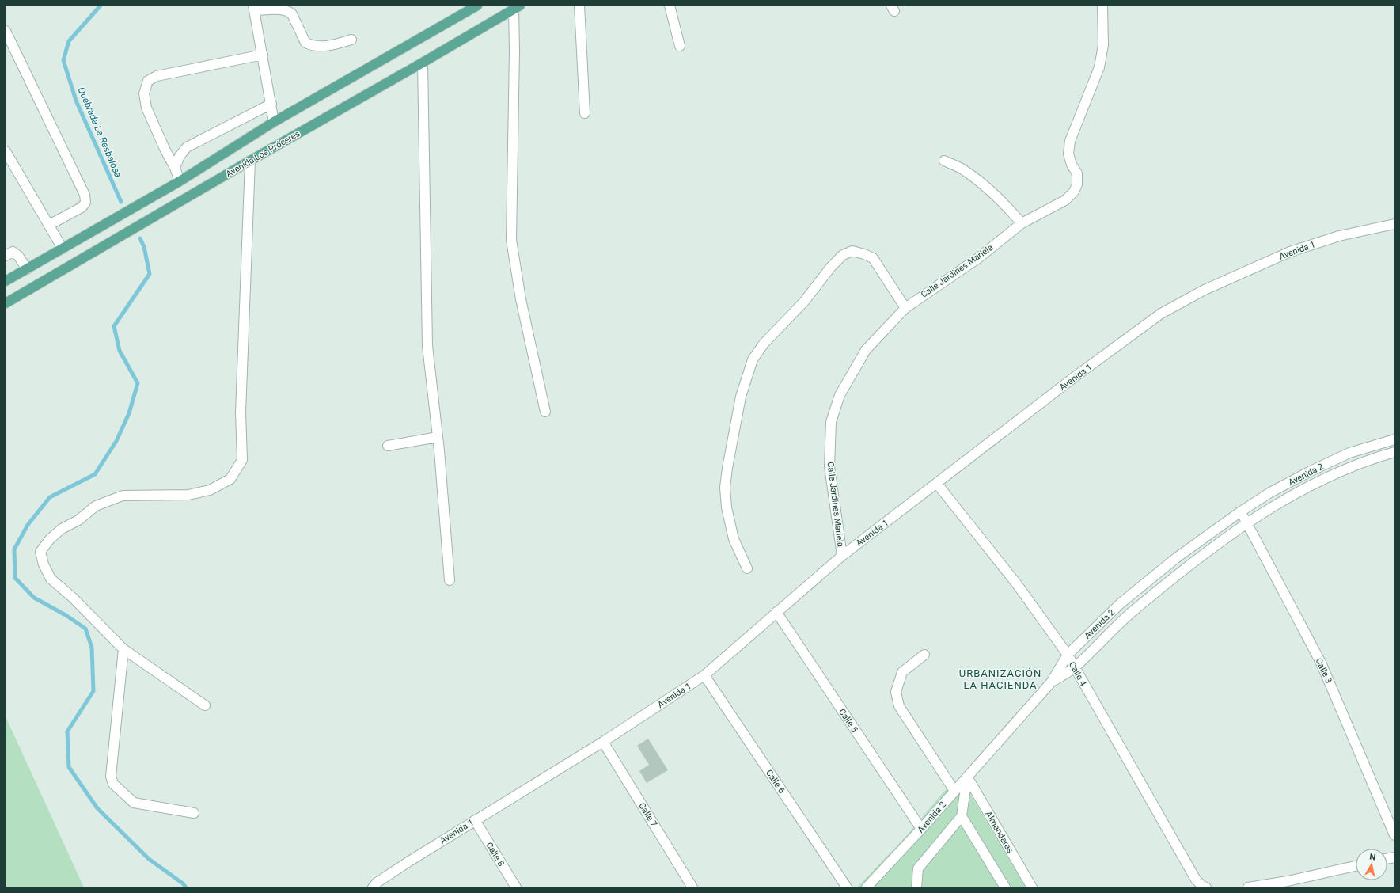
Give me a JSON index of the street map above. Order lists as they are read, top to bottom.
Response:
{
  "streets": {
    "main road": ["Avenida Los Próceres"],
    "street": [
      "Avenida 1",
      "Calle Jardines Mariela",
      "Avenida 2",
      "Calle 3",
      "Calle 4",
      "Calle 5",
      "Calle 6",
      "Calle 7",
      "Almendares",
      "Calle 8"
    ]
  },
  "crossings": [
    ["Avenida 1", "Calle Jardines Mariela"],
    ["Avenida 1", "Calle 4"],
    ["Avenida 1", "Calle 5"],
    ["Avenida 1", "Calle 6"],
    ["Avenida 1", "Calle 7"],
    ["Avenida 1", "Calle 8"],
    ["Avenida 2", "Calle 3"],
    ["Avenida 2", "Calle 4"],
    ["Avenida 2", "Calle 5"],
    ["Avenida 2", "Almendares"]
  ],
  "districts": ["URBANIZACIÓN LA HACIENDA"],
  "water": ["Quebrada La Resbalosa"],
  "north": "top"
}
